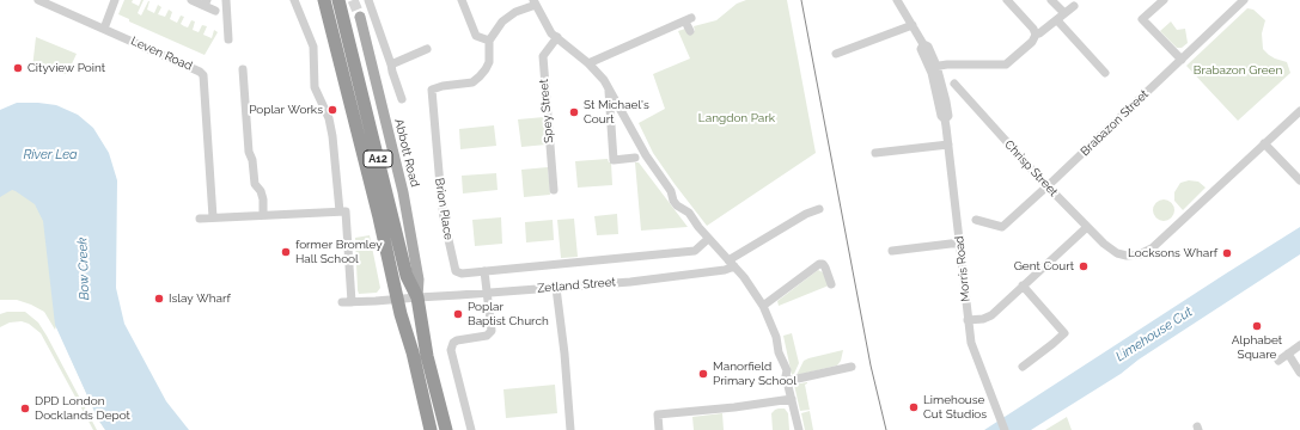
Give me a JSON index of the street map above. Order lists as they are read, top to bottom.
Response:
{
  "streets": {
    "highway": ["A12"],
    "main road": ["Abbott Road"],
    "street": [
      "Leven Road",
      "Spey Street",
      "Brabazon Street",
      "Chrisp Street",
      "Brion Place",
      "Morris Road",
      "Zetland Street"
    ]
  },
  "crossings": [
    ["Brabazon Street", "Chrisp Street"],
    ["Abbott Road", "A12"],
    ["Abbott Road", "Zetland Street"],
    ["A12", "Zetland Street"],
    ["Brion Place", "Zetland Street"]
  ],
  "water": ["River Lea", "Bow Creek", "Limehouse Cut"],
  "parks": ["Brabazon Green", "Langdon Park"],
  "places": [
    "Cityview Point",
    "Poplar Works",
    "St Michael's Court",
    "former Bromley Hall School",
    "Locksons Wharf",
    "Gent Court",
    "Islay Wharf",
    "Poplar Baptist Church",
    "Alphabet Square",
    "Manorfield Primary School",
    "Limehouse Cut Studios",
    "DPD London Docklands Depot"
  ]
}
